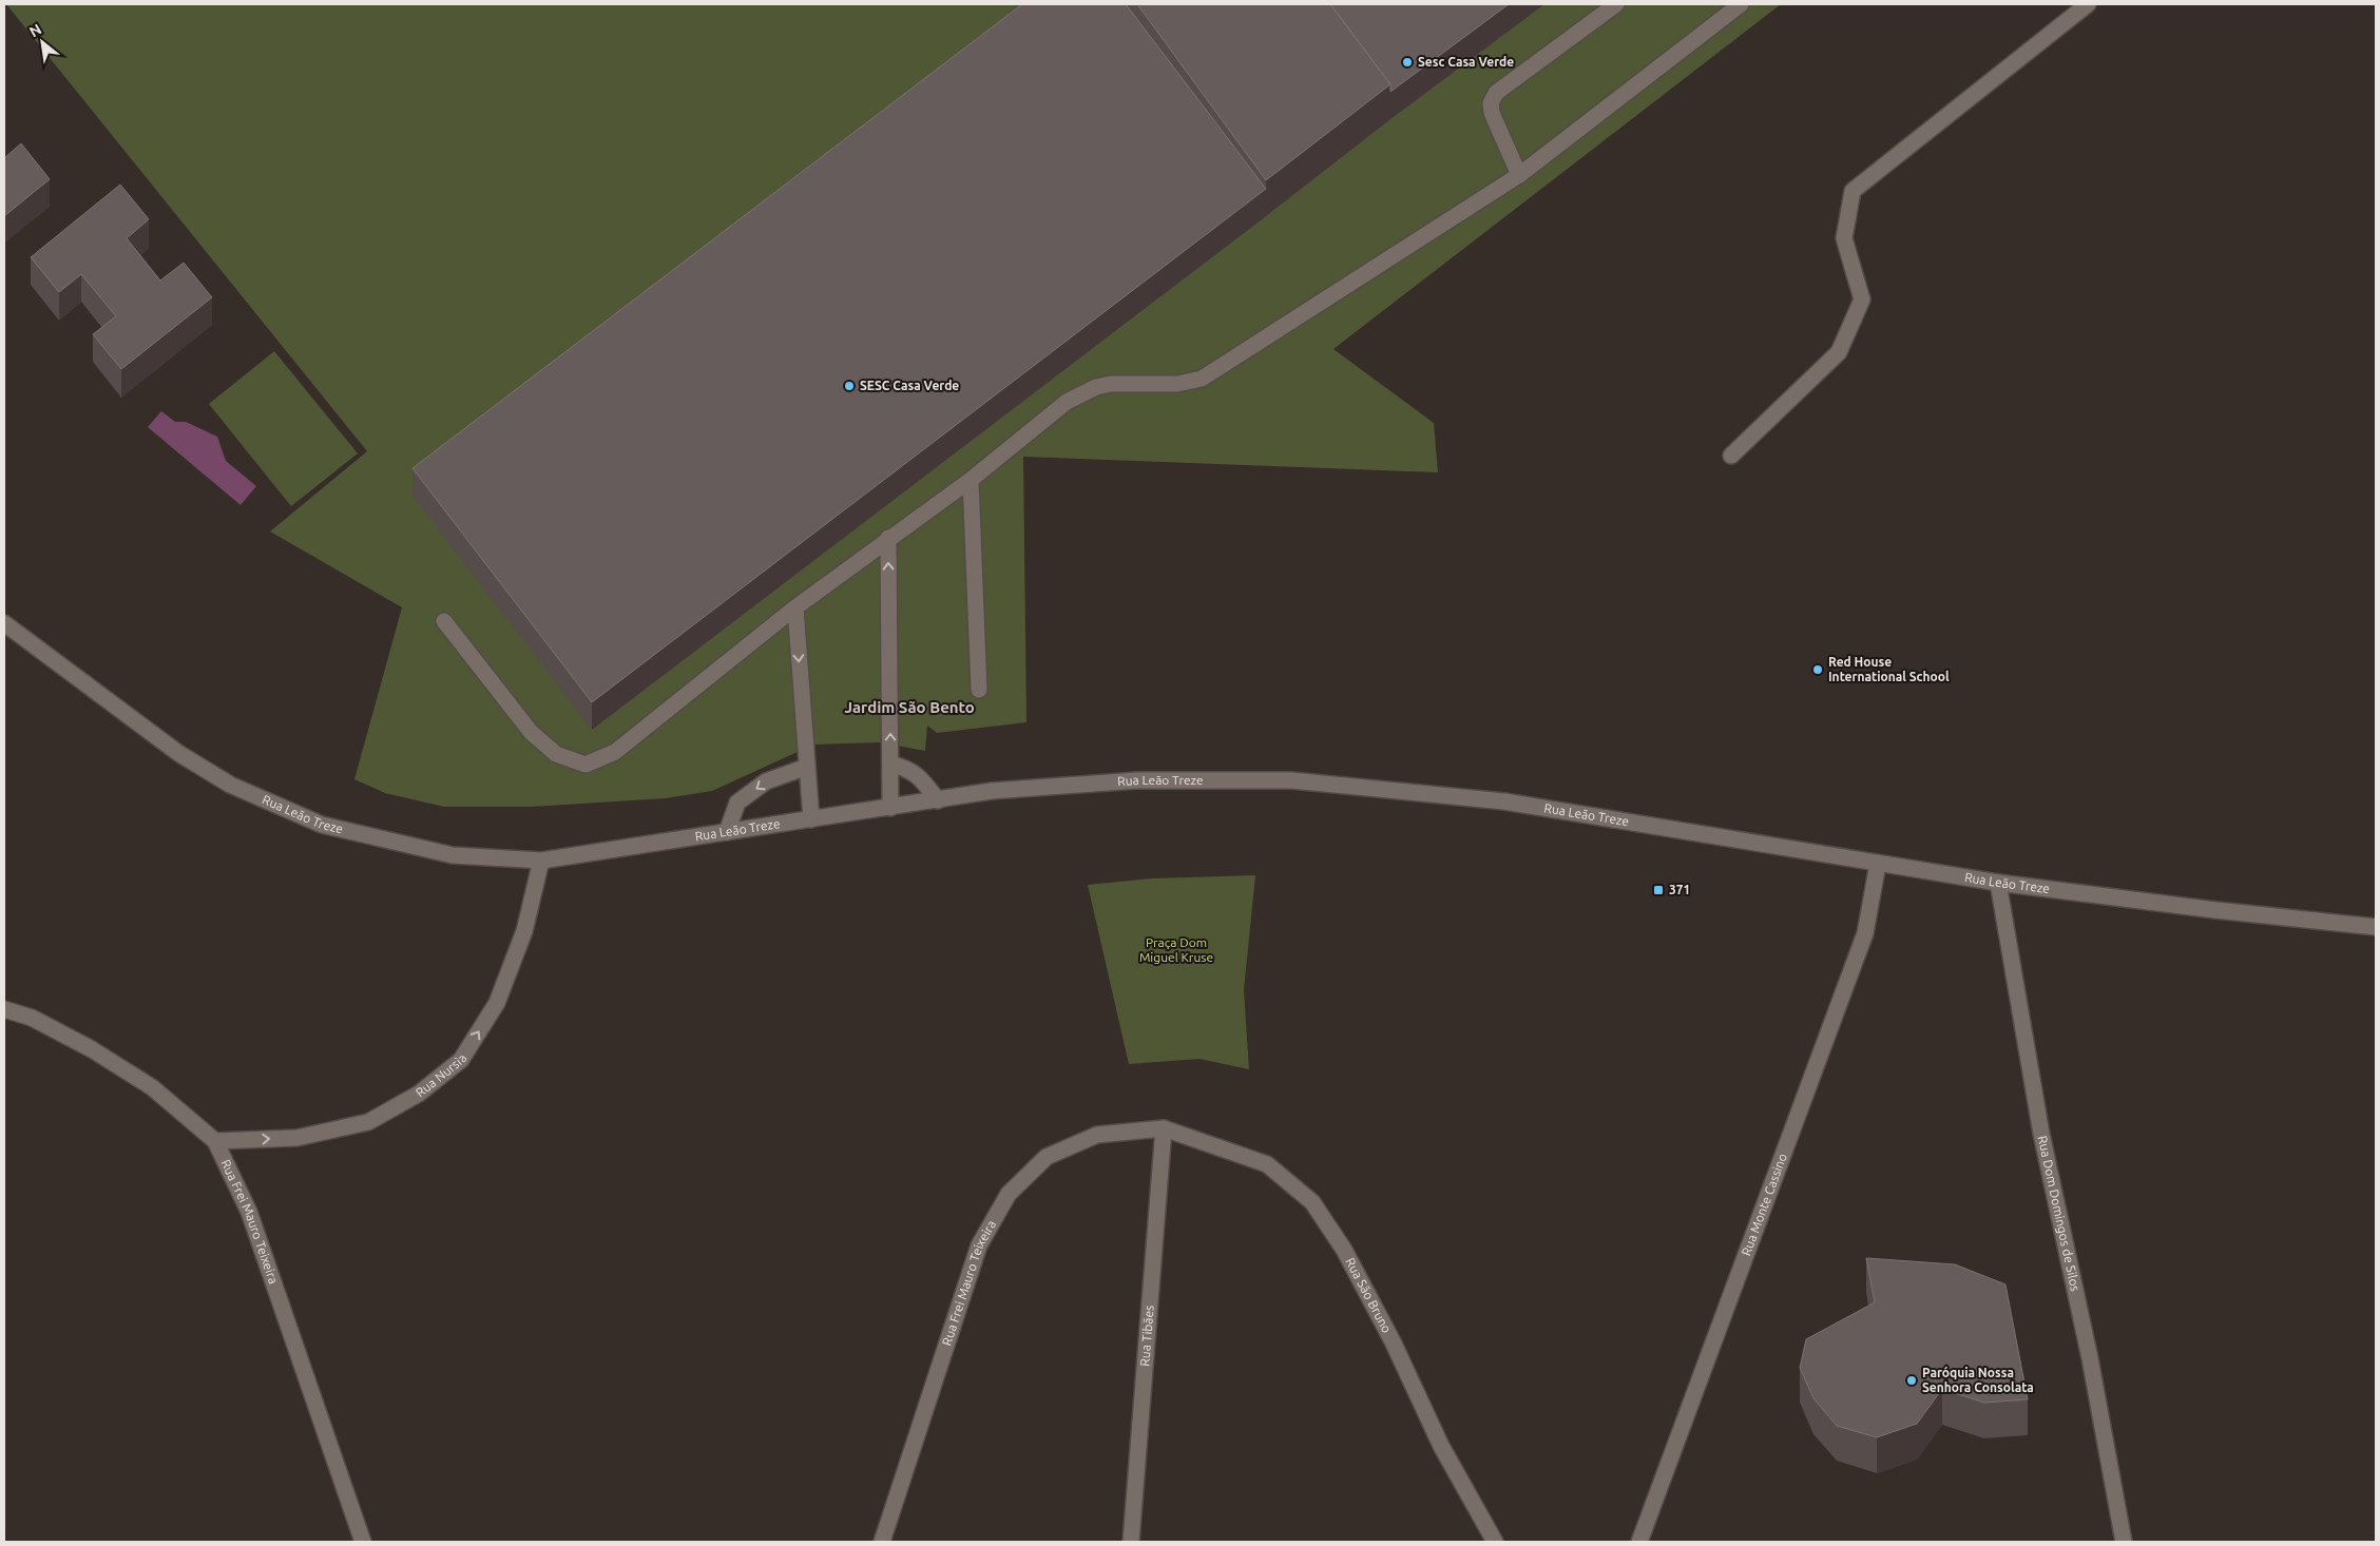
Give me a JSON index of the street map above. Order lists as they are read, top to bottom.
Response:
{
  "streets": {
    "street": [
      "Rua Leão Treze",
      "Rua Nursìa",
      "Rua Monte Cassino",
      "Rua Dom Domingos de Silos",
      "Rua Frei Mauro Teixeira",
      "Rua São Bruno",
      "Rua Tibães"
    ]
  },
  "crossings": [
    ["Rua Leão Treze", "Rua Nursìa"],
    ["Rua Leão Treze", "Rua Monte Cassino"],
    ["Rua Leão Treze", "Rua Dom Domingos de Silos"],
    ["Rua Nursìa", "Rua Frei Mauro Teixeira"],
    ["Rua Frei Mauro Teixeira", "Rua São Bruno"],
    ["Rua Frei Mauro Teixeira", "Rua Tibães"],
    ["Rua São Bruno", "Rua Tibães"]
  ],
  "one_way": ["Rua Nursìa"],
  "districts": ["Jardim São Bento"],
  "parks": ["Praça Dom Miguel Kruse"],
  "places": {
    "other": [
      "Sesc Casa Verde",
      "SESC Casa Verde",
      "Red House International School",
      "Paróquia Nossa Senhora Consolata"
    ],
    "transit": ["371"]
  },
  "north": "top left"
}
